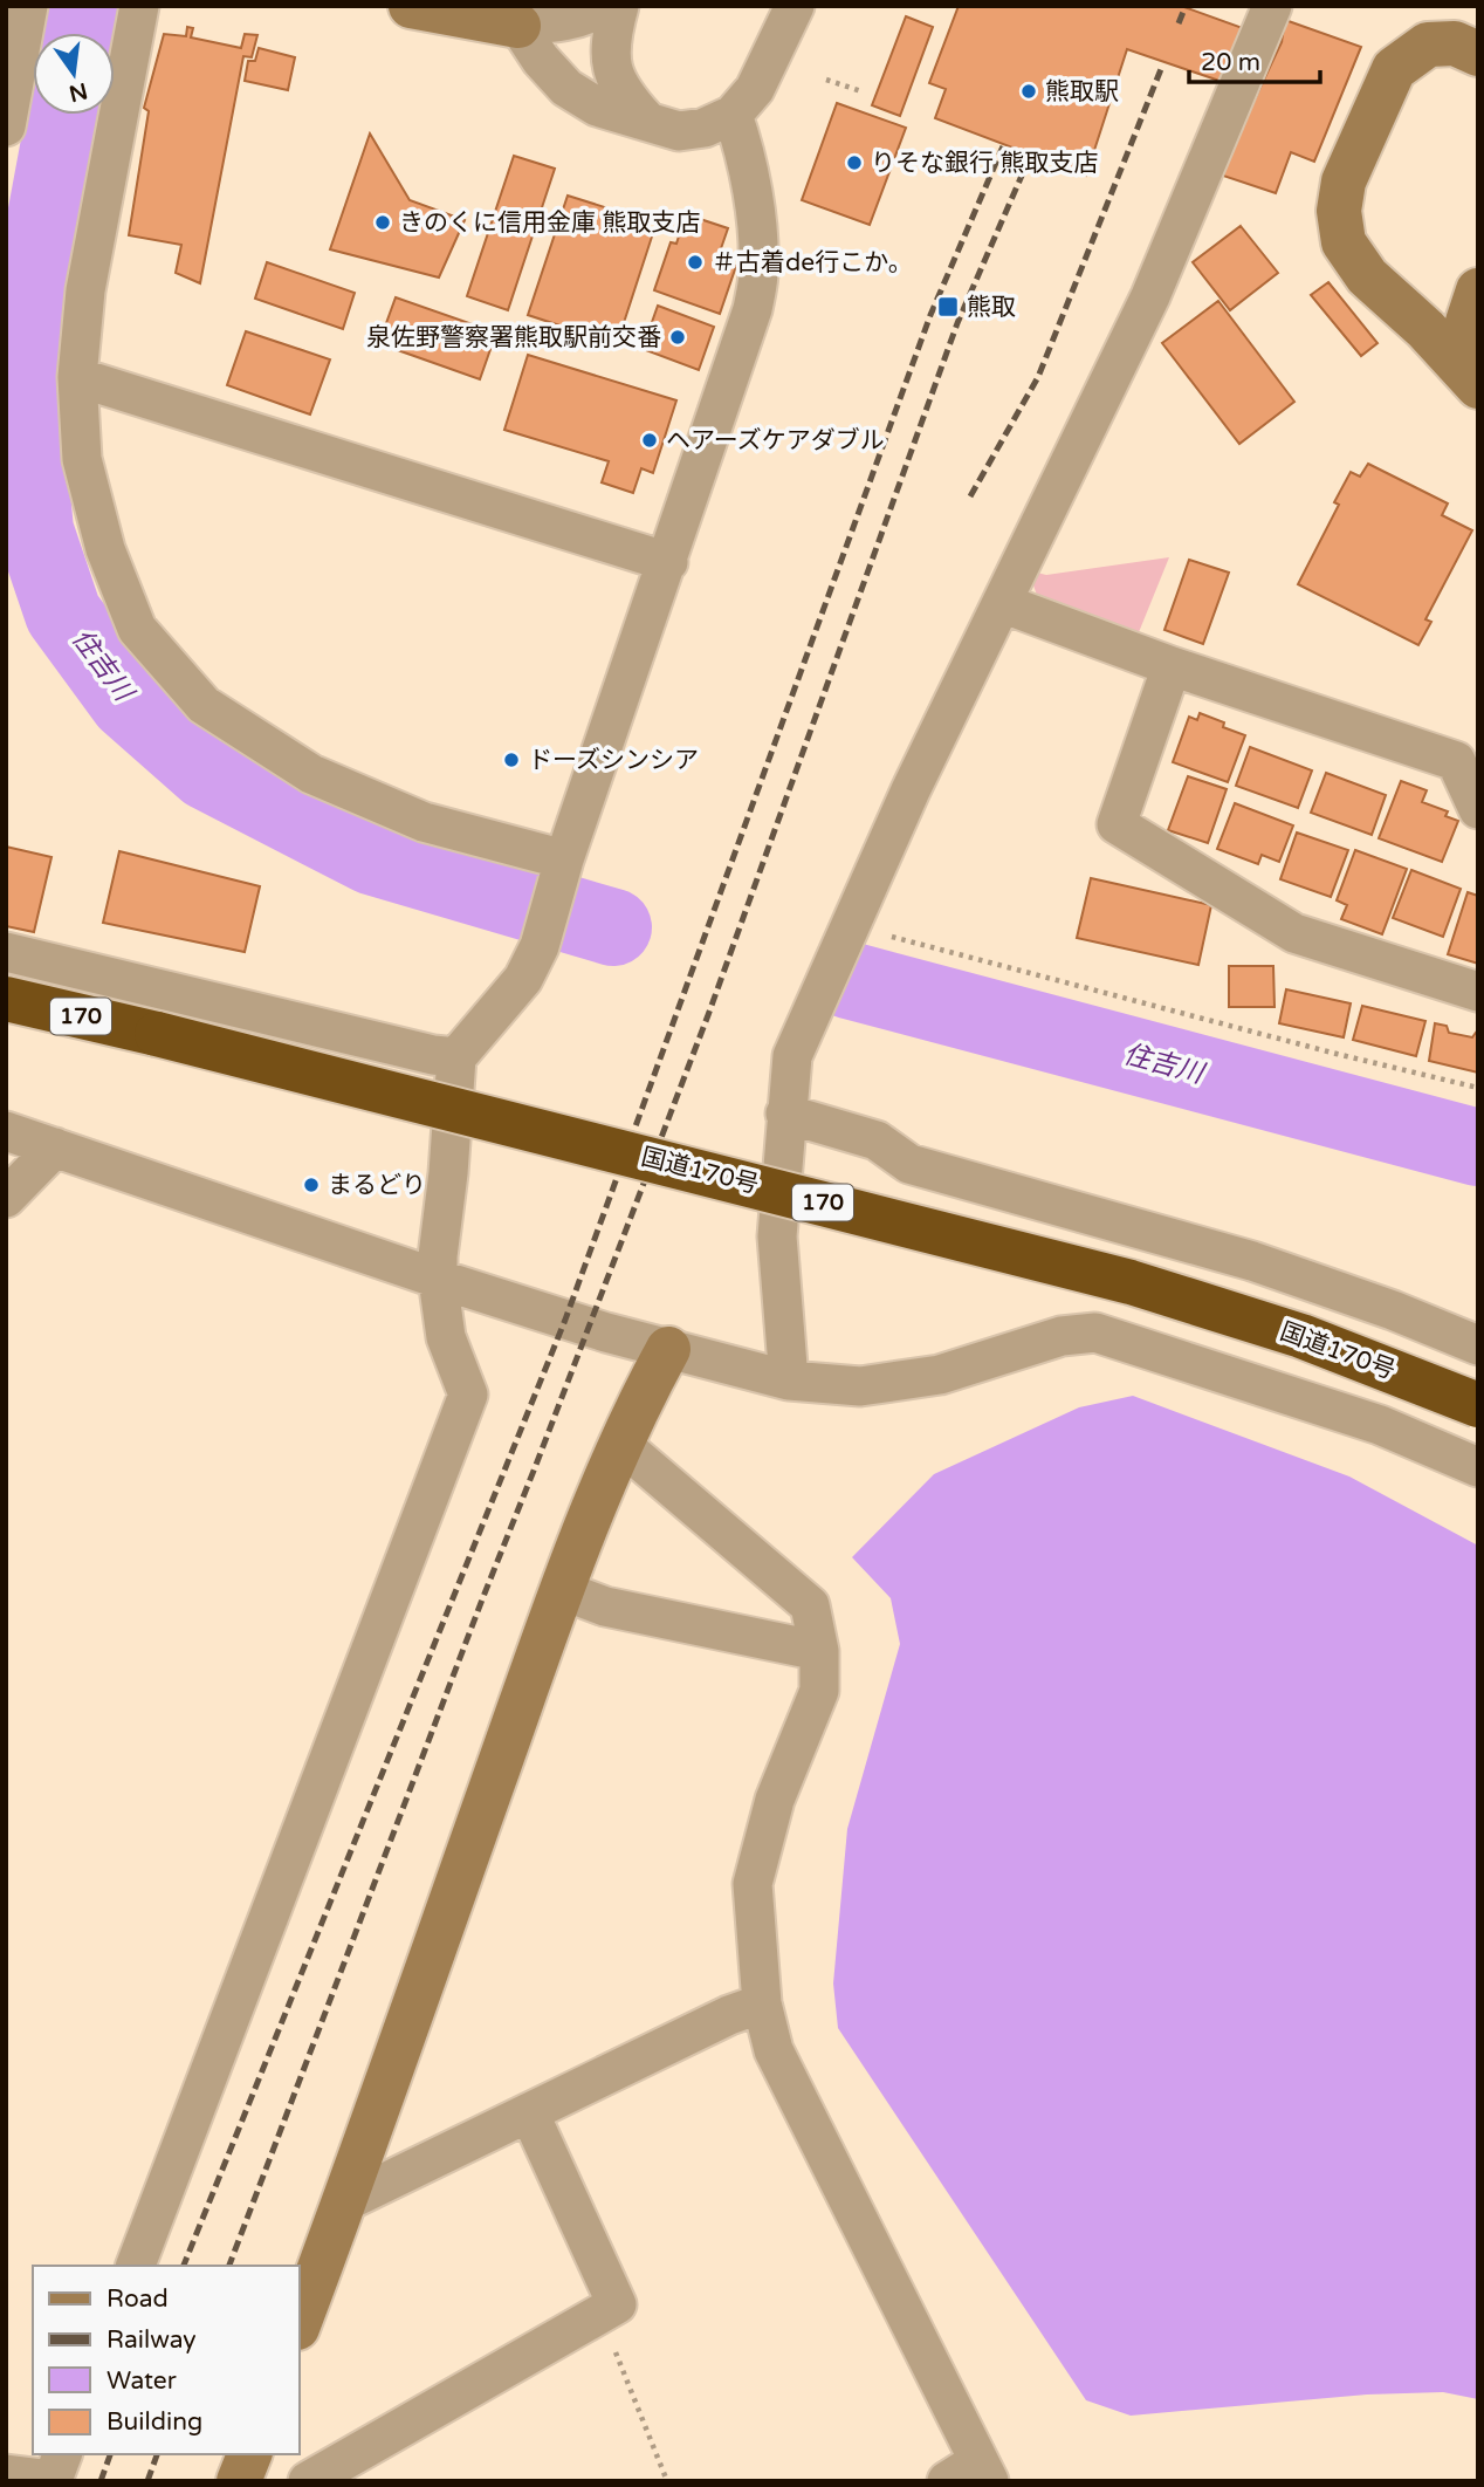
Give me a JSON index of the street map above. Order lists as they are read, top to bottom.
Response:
{
  "streets": {
    "highway": ["170", "国道170号"]
  },
  "water": ["住吉川"],
  "places": {
    "other": [
      "熊取駅",
      "りそな銀行 熊取支店",
      "きのくに信用金庫 熊取支店",
      "＃古着de行こか。",
      "泉佐野警察署熊取駅前交番",
      "ヘアーズケアダブル",
      "ドーズシンシア",
      "まるどり"
    ],
    "transit": ["熊取"]
  },
  "legend": [
    "Road",
    "Railway",
    "Water",
    "Building"
  ],
  "scale_bar": "20 m",
  "north": "bottom"
}
